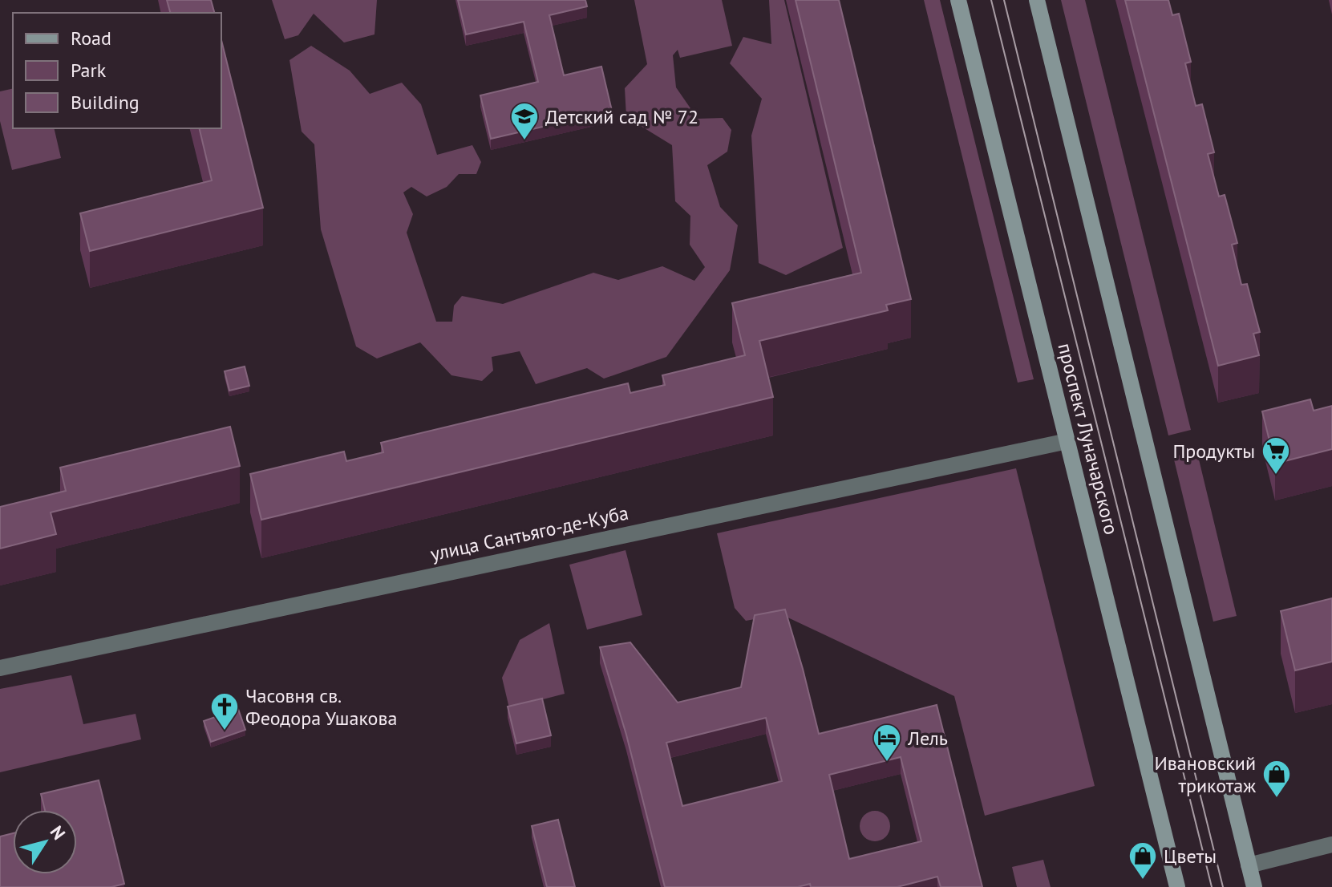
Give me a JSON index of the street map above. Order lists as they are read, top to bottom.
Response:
{
  "streets": {
    "main road": ["проспект Луначарского"],
    "street": ["улица Сантьяго-де-Куба"]
  },
  "crossings": [
    ["проспект Луначарского", "улица Сантьяго-де-Куба"]
  ],
  "places": {
    "school or university": ["Детский сад № 72"],
    "supermarket": ["Продукты"],
    "church": ["Часовня св. Феодора Ушакова"],
    "hotel": ["Лель"],
    "shop": ["Ивановский трикотаж", "Цветы"]
  },
  "legend": ["Road", "Park", "Building"],
  "north": "top right"
}
